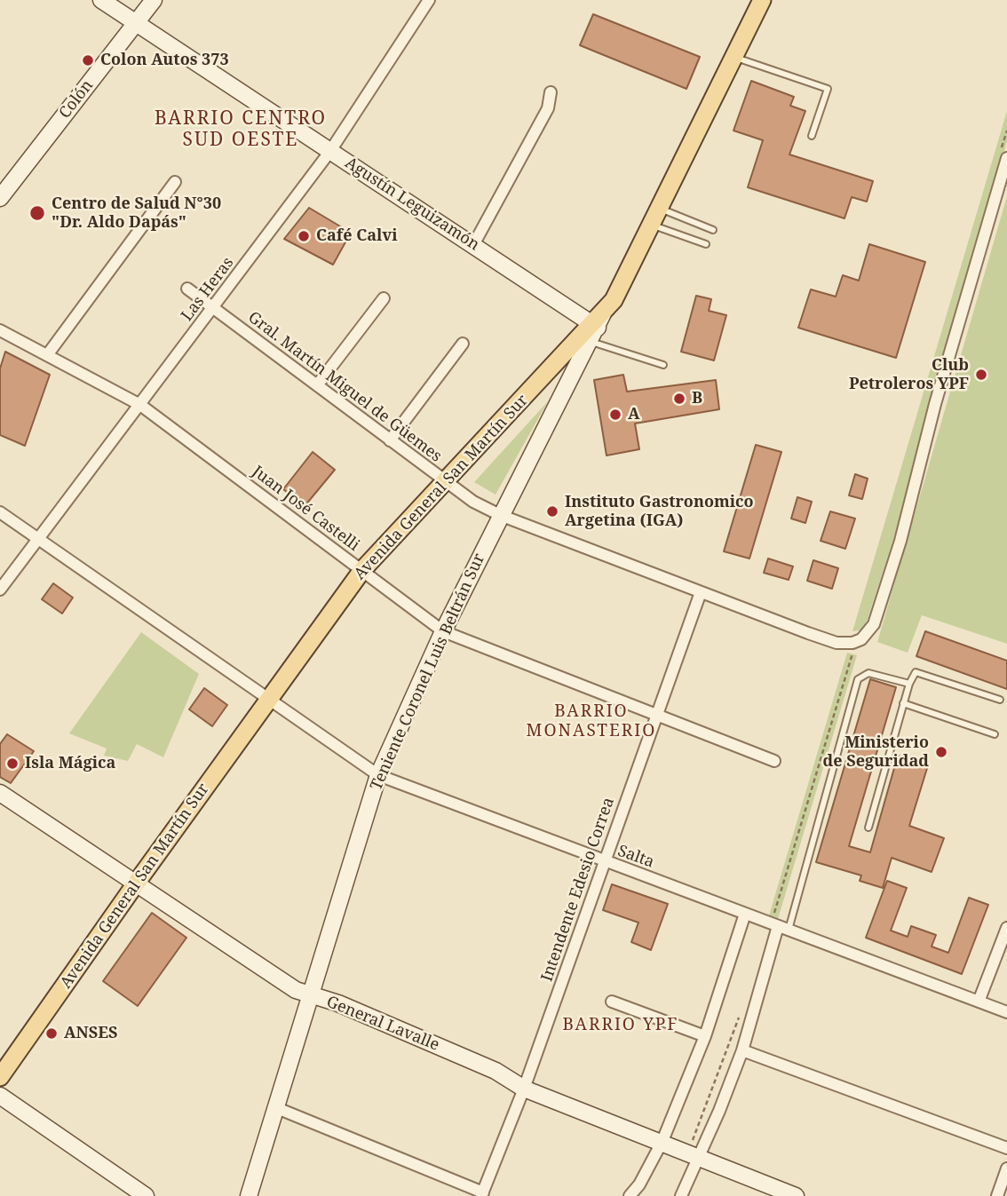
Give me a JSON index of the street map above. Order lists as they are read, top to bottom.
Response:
{
  "streets": {
    "main road": ["Avenida General San Martín Sur"],
    "street": [
      "Colón",
      "Agustín Leguizamón",
      "Las Heras",
      "Gral. Martín Miguel de Güemes",
      "Juan José Castelli",
      "Teniente Coronel Luis Beltrán Sur",
      "Salta",
      "Intendente Edesio Correa",
      "General Lavalle"
    ]
  },
  "crossings": [
    ["Colón", "Agustín Leguizamón"],
    ["Agustín Leguizamón", "Las Heras"],
    ["Agustín Leguizamón", "Avenida General San Martín Sur"],
    ["Agustín Leguizamón", "Teniente Coronel Luis Beltrán Sur"],
    ["Las Heras", "Gral. Martín Miguel de Güemes"],
    ["Las Heras", "Juan José Castelli"],
    ["Las Heras", "Salta"],
    ["Gral. Martín Miguel de Güemes", "Avenida General San Martín Sur"],
    ["Gral. Martín Miguel de Güemes", "Teniente Coronel Luis Beltrán Sur"],
    ["Gral. Martín Miguel de Güemes", "Intendente Edesio Correa"],
    ["Avenida General San Martín Sur", "Juan José Castelli"],
    ["Avenida General San Martín Sur", "Teniente Coronel Luis Beltrán Sur"],
    ["Avenida General San Martín Sur", "Salta"],
    ["Avenida General San Martín Sur", "General Lavalle"],
    ["Juan José Castelli", "Teniente Coronel Luis Beltrán Sur"],
    ["Juan José Castelli", "Intendente Edesio Correa"],
    ["Teniente Coronel Luis Beltrán Sur", "Salta"],
    ["Teniente Coronel Luis Beltrán Sur", "General Lavalle"],
    ["Salta", "Intendente Edesio Correa"],
    ["Intendente Edesio Correa", "General Lavalle"]
  ],
  "districts": ["BARRIO CENTRO SUD OESTE", "BARRIO MONASTERIO", "BARRIO YPF"],
  "places": [
    "Colon Autos 373",
    "Centro de Salud N°30 \"Dr. Aldo Dapás\"",
    "Café Calvi",
    "Club Petroleros YPF",
    "B",
    "A",
    "Instituto Gastronomico Argetina (IGA)",
    "Ministerio de Seguridad",
    "Isla Mágica",
    "ANSES"
  ]
}
